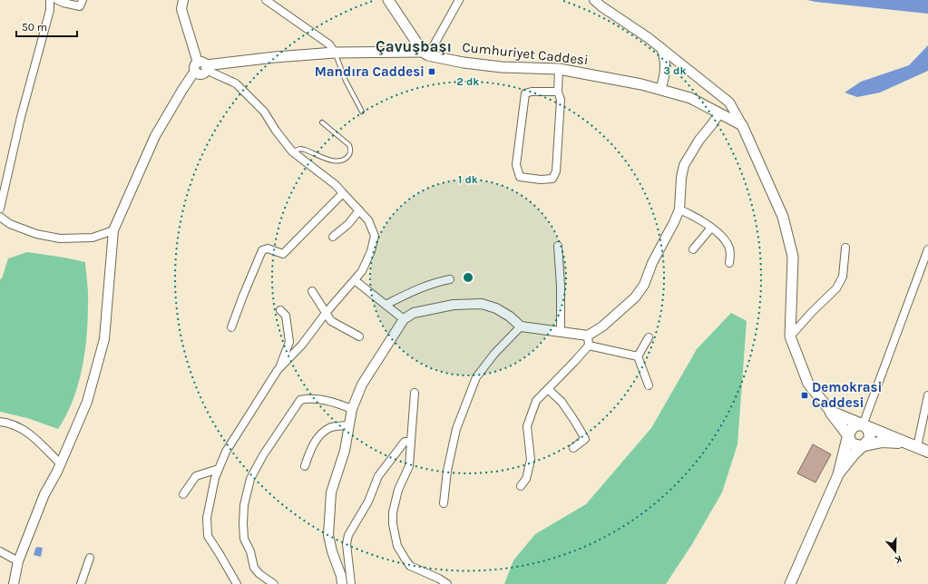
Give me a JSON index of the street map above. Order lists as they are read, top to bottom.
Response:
{
  "streets": {
    "main road": ["Cumhuriyet Caddesi"]
  },
  "districts": ["Çavuşbaşı"],
  "places": {
    "transit": ["Mandıra Caddesi", "Demokrasi Caddesi"]
  },
  "scale_bar": "50 m",
  "north": "bottom",
  "rings": ["3 dk", "2 dk", "1 dk"]
}
